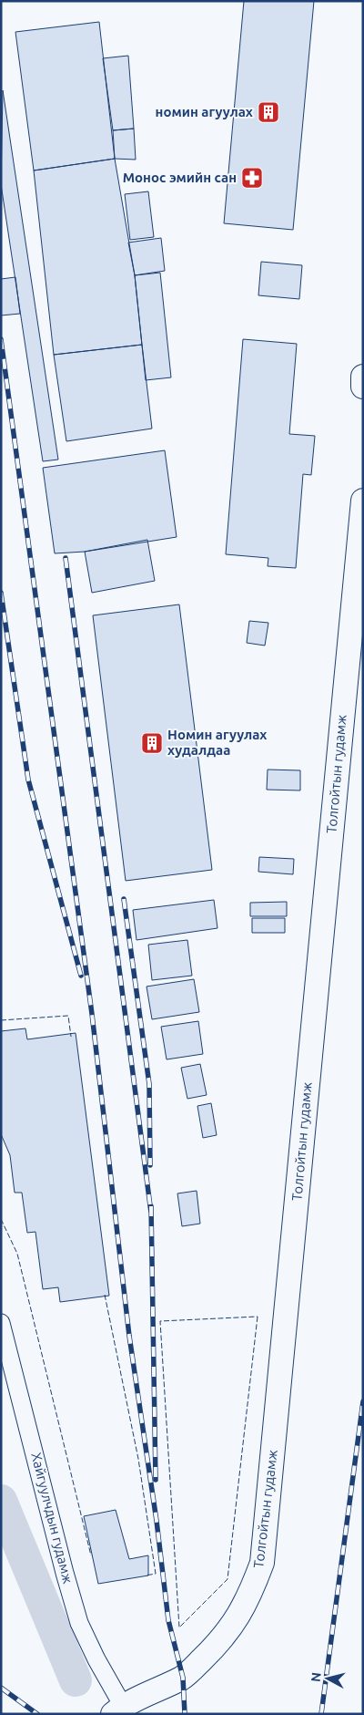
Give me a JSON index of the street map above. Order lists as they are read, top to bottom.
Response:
{
  "streets": {
    "main road": ["Толгойтын гудамж"],
    "street": ["Хайгуулчдын гудамж"]
  },
  "crossings": [
    ["Толгойтын гудамж", "Хайгуулчдын гудамж"]
  ],
  "places": {
    "building": ["номин агуулах", "Номин агуулах худалдаа"],
    "pharmacy": ["Монос эмийн сан"]
  },
  "north": "left"
}
